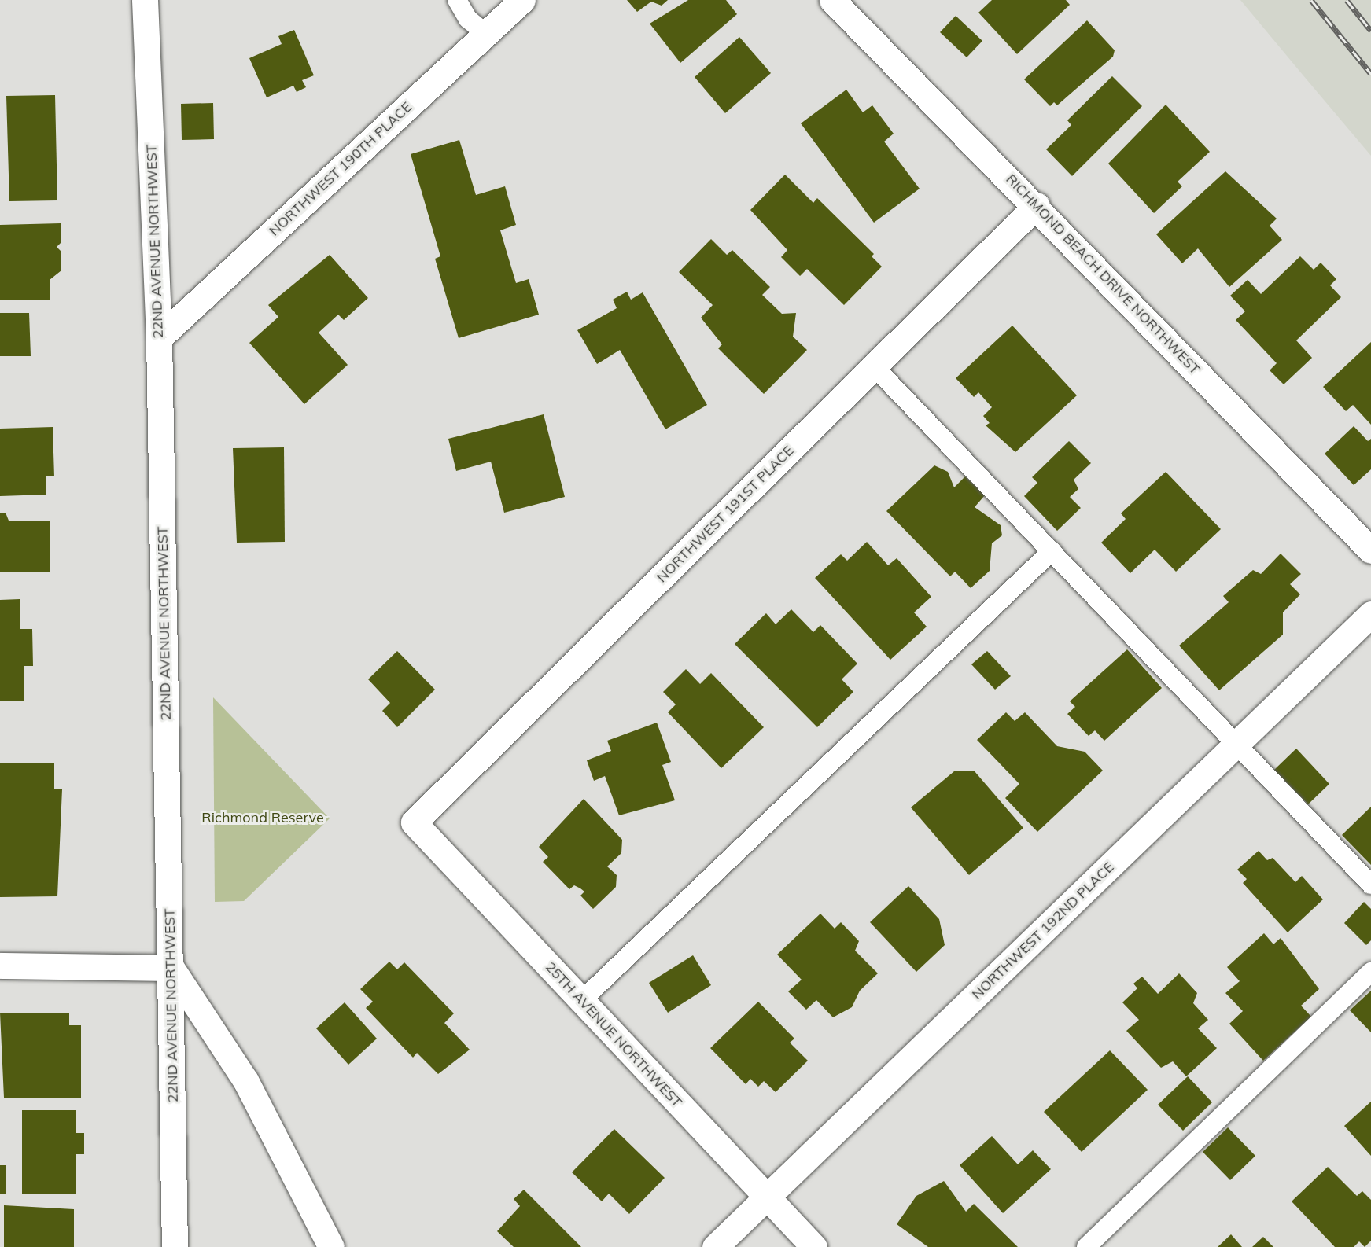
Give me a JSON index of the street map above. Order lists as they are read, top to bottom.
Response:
{
  "streets": {
    "street": [
      "NORTHWEST 190TH PLACE",
      "22ND AVENUE NORTHWEST",
      "RICHMOND BEACH DRIVE NORTHWEST",
      "NORTHWEST 191ST PLACE",
      "NORTHWEST 192ND PLACE",
      "25TH AVENUE NORTHWEST"
    ]
  },
  "crossings": [
    ["NORTHWEST 190TH PLACE", "22ND AVENUE NORTHWEST"],
    ["RICHMOND BEACH DRIVE NORTHWEST", "NORTHWEST 191ST PLACE"],
    ["NORTHWEST 191ST PLACE", "25TH AVENUE NORTHWEST"],
    ["NORTHWEST 192ND PLACE", "25TH AVENUE NORTHWEST"]
  ],
  "parks": ["Richmond Reserve"]
}
